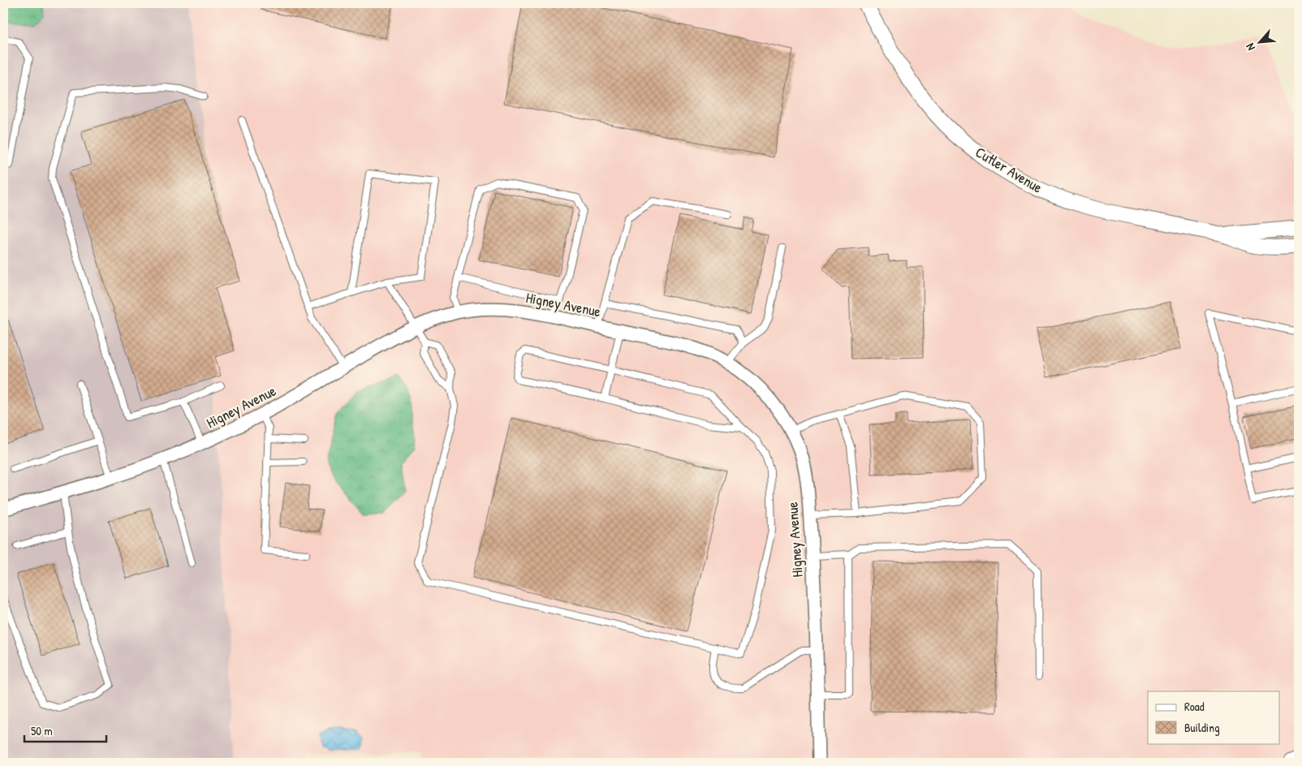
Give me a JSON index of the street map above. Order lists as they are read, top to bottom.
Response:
{
  "streets": {
    "street": ["Cutler Avenue", "Higney Avenue"]
  },
  "legend": ["Road", "Building"],
  "scale_bar": "50 m",
  "north": "bottom left"
}
